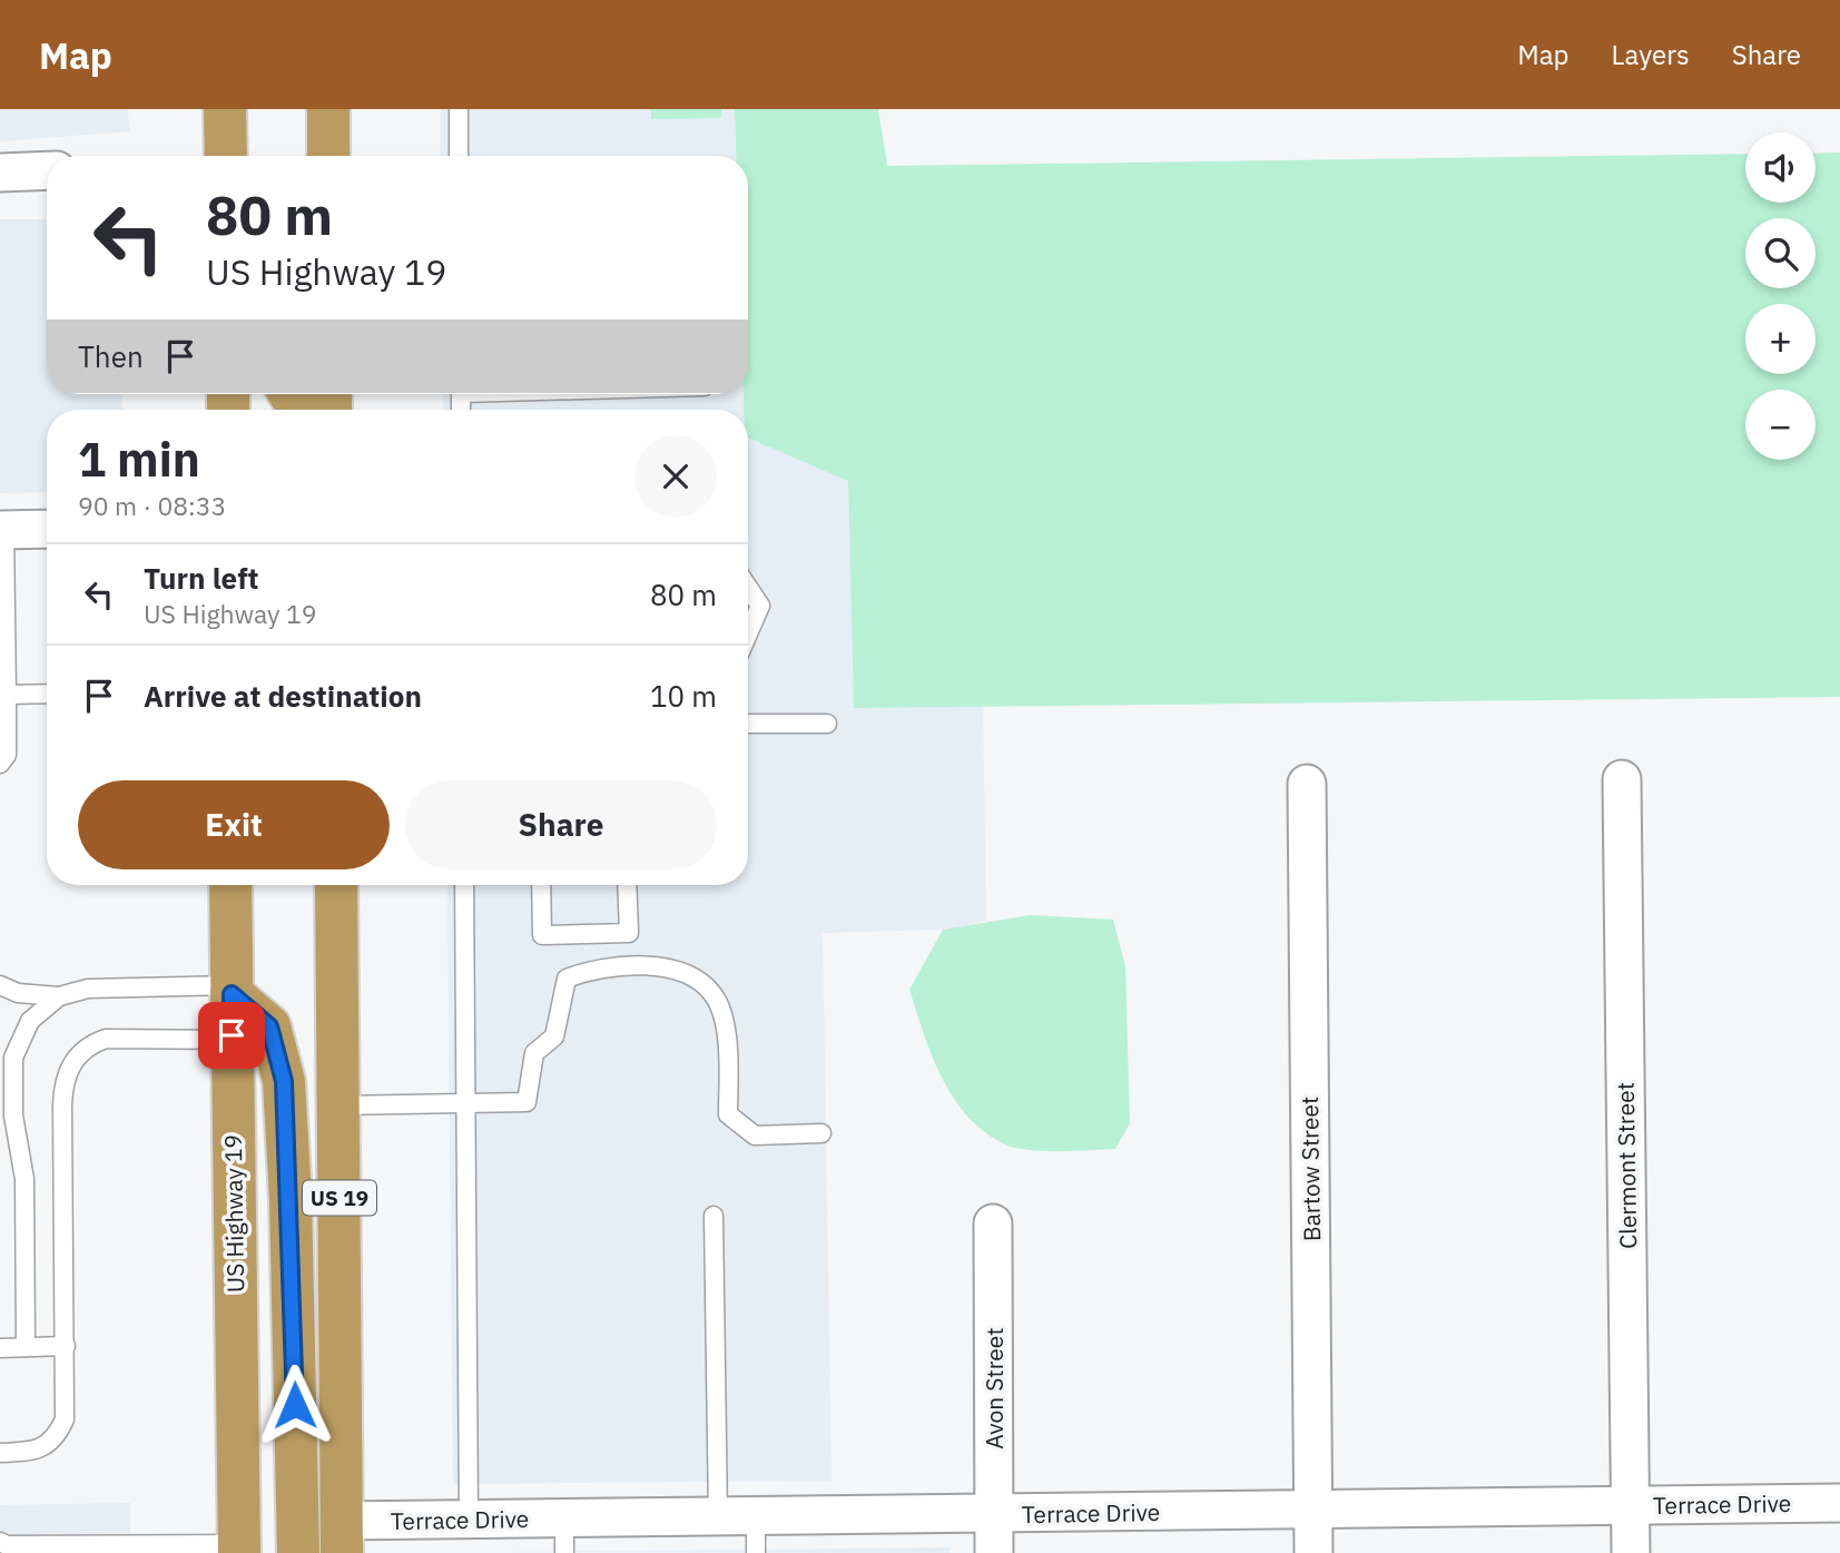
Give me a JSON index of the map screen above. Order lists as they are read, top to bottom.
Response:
{
  "streets": {
    "highway": ["US 19", "US Highway 19"],
    "street": [
      "Clermont Street",
      "Bartow Street",
      "Avon Street",
      "Terrace Drive"
    ]
  },
  "crossings": [
    ["Clermont Street", "Terrace Drive"],
    ["Bartow Street", "Terrace Drive"],
    ["US 19", "Terrace Drive"],
    ["Avon Street", "Terrace Drive"]
  ],
  "page": {
    "header": "Map",
    "nav": ["Map", "Layers", "Share"],
    "map_buttons": ["+", "−"],
    "turn": ["80 m", "US Highway 19"],
    "then": "Then",
    "heading": ["1 min", "90 m · 08:33"],
    "list": [
      {
        "name": "Turn left",
        "note": "US Highway 19",
        "value": "80 m"
      },
      {
        "name": "Arrive at destination",
        "value": "10 m"
      }
    ],
    "buttons": ["Exit", "Share"]
  }
}
